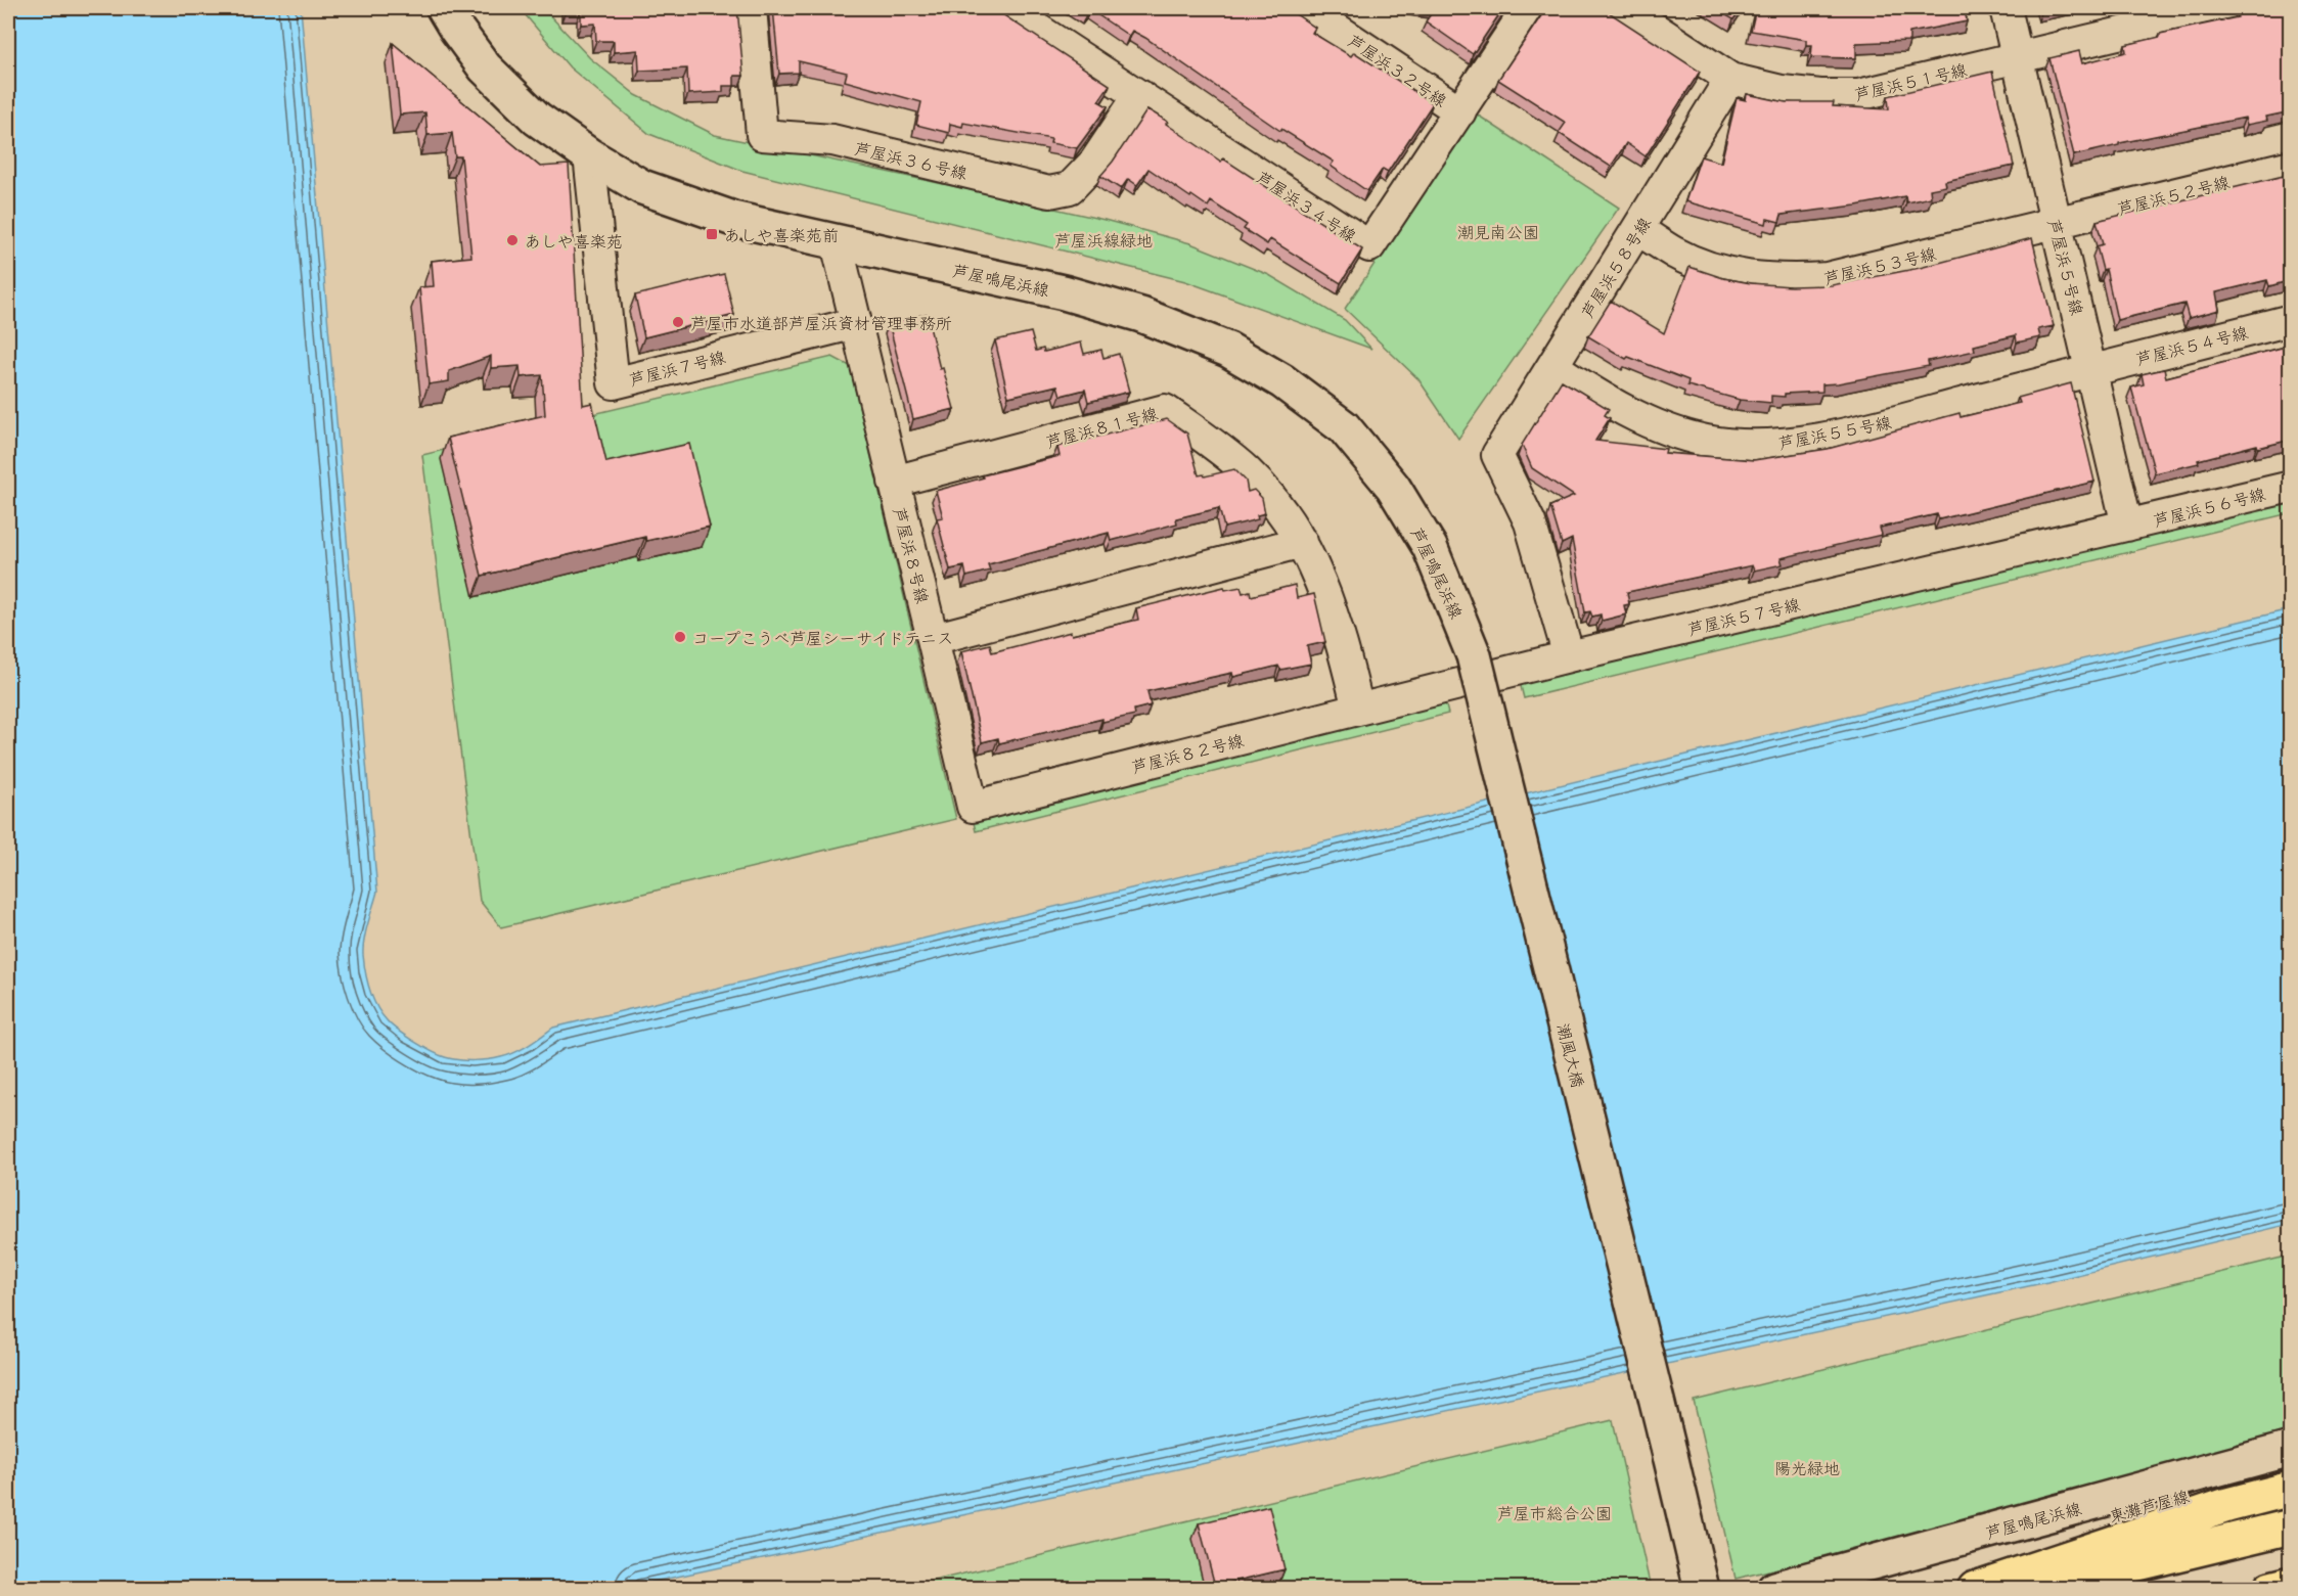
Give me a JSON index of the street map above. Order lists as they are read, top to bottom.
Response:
{
  "streets": {
    "main road": ["芦屋鳴尾浜線", "潮風大橋", "東灘芦屋線"],
    "street": [
      "芦屋浜３２号線",
      "芦屋浜５１号線",
      "芦屋浜３６号線",
      "芦屋浜５２号線",
      "芦屋浜３４号線",
      "芦屋浜５３号線",
      "芦屋浜５８号線",
      "芦屋浜５号線",
      "芦屋浜５４号線",
      "芦屋浜７号線",
      "芦屋浜８１号線",
      "芦屋浜５５号線",
      "芦屋浜５６号線",
      "芦屋浜８号線",
      "芦屋浜５７号線",
      "芦屋浜８２号線"
    ]
  },
  "crossings": [
    ["芦屋浜３２号線", "芦屋浜３４号線"],
    ["芦屋浜５１号線", "芦屋浜５８号線"],
    ["芦屋浜５１号線", "芦屋浜５号線"],
    ["芦屋浜３６号線", "芦屋浜３４号線"],
    ["芦屋浜５２号線", "芦屋浜５３号線"],
    ["芦屋浜５２号線", "芦屋浜５号線"],
    ["芦屋浜５３号線", "芦屋浜５８号線"],
    ["芦屋浜５３号線", "芦屋浜５号線"],
    ["芦屋浜５８号線", "芦屋浜５５号線"],
    ["芦屋浜５８号線", "芦屋浜５７号線"],
    ["芦屋浜５８号線", "芦屋浜８２号線"],
    ["芦屋浜５号線", "芦屋浜５４号線"],
    ["芦屋浜５号線", "芦屋浜５５号線"],
    ["芦屋浜５号線", "芦屋浜５６号線"],
    ["芦屋浜５号線", "芦屋浜５７号線"],
    ["芦屋鳴尾浜線", "芦屋浜７号線"],
    ["芦屋鳴尾浜線", "芦屋浜８号線"],
    ["芦屋鳴尾浜線", "潮風大橋"],
    ["芦屋浜５４号線", "芦屋浜５５号線"],
    ["芦屋浜７号線", "芦屋浜８号線"],
    ["芦屋浜８１号線", "芦屋浜８号線"],
    ["芦屋浜８１号線", "芦屋浜８２号線"],
    ["芦屋浜５６号線", "芦屋浜５７号線"],
    ["芦屋浜８号線", "芦屋浜８２号線"],
    ["芦屋浜５７号線", "芦屋浜８２号線"]
  ],
  "parks": [
    "潮見南公園",
    "芦屋浜線緑地",
    "陽光緑地",
    "芦屋市総合公園"
  ],
  "places": {
    "transit": ["あしや喜楽苑前"],
    "other": ["あしや喜楽苑", "芦屋市水道部芦屋浜資材管理事務所", "コープこうべ芦屋シーサイドテニス"]
  }
}
